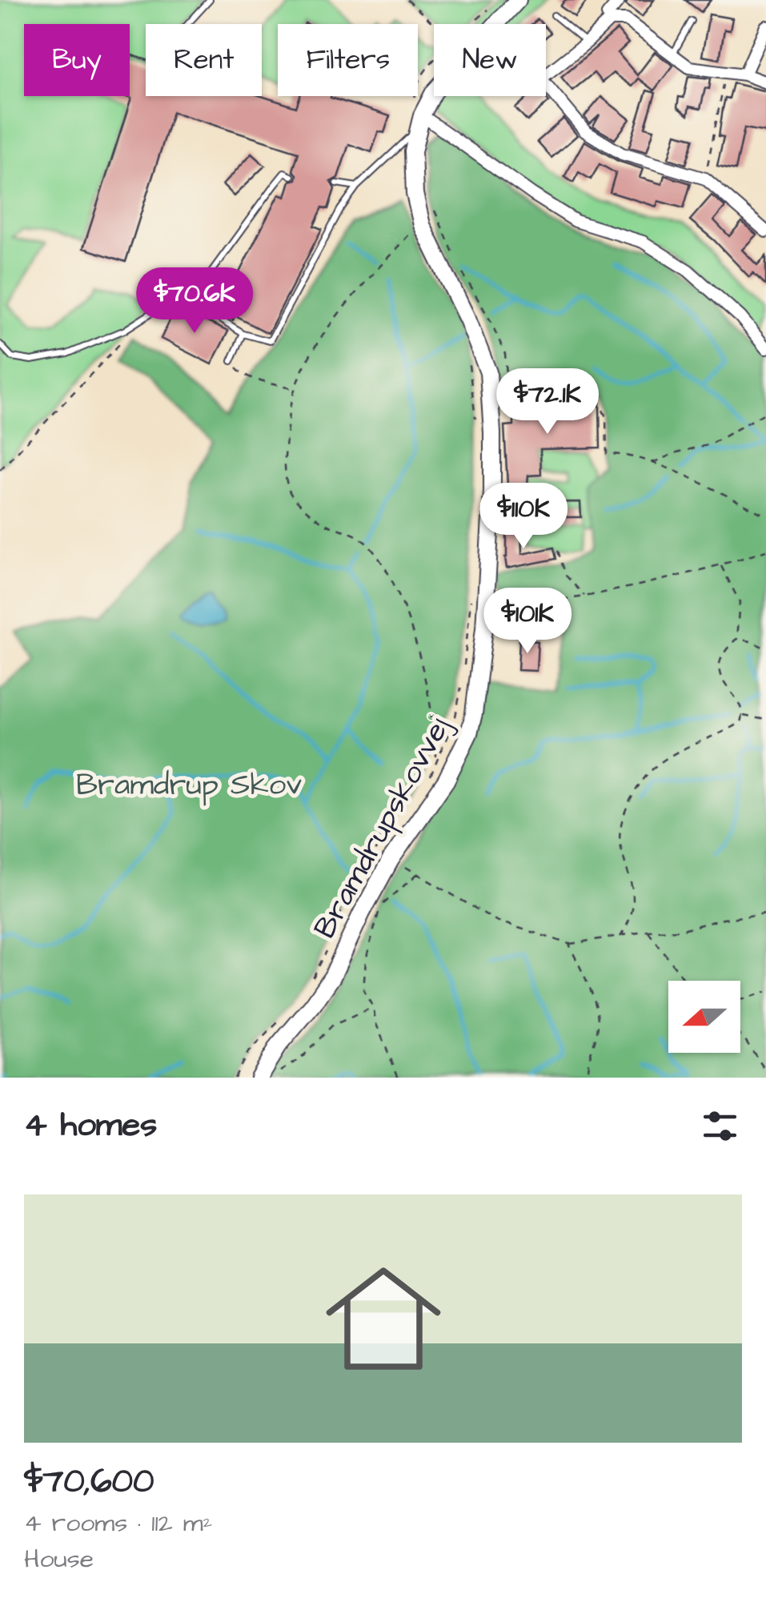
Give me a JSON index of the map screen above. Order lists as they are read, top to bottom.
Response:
{
  "streets": {
    "street": ["Bramdrupskovvej"]
  },
  "parks": ["Bramdrup Skov"],
  "north": "left",
  "page": {
    "chip": [
      "Buy",
      "Rent",
      "Filters",
      "New"
    ],
    "price": [
      "$70.6K",
      "$72.1K",
      "$110K",
      "$101K"
    ],
    "heading": "4 homes",
    "list": [
      {
        "name": "$70,600",
        "note": "4 rooms · 112 m² · House"
      }
    ]
  }
}
